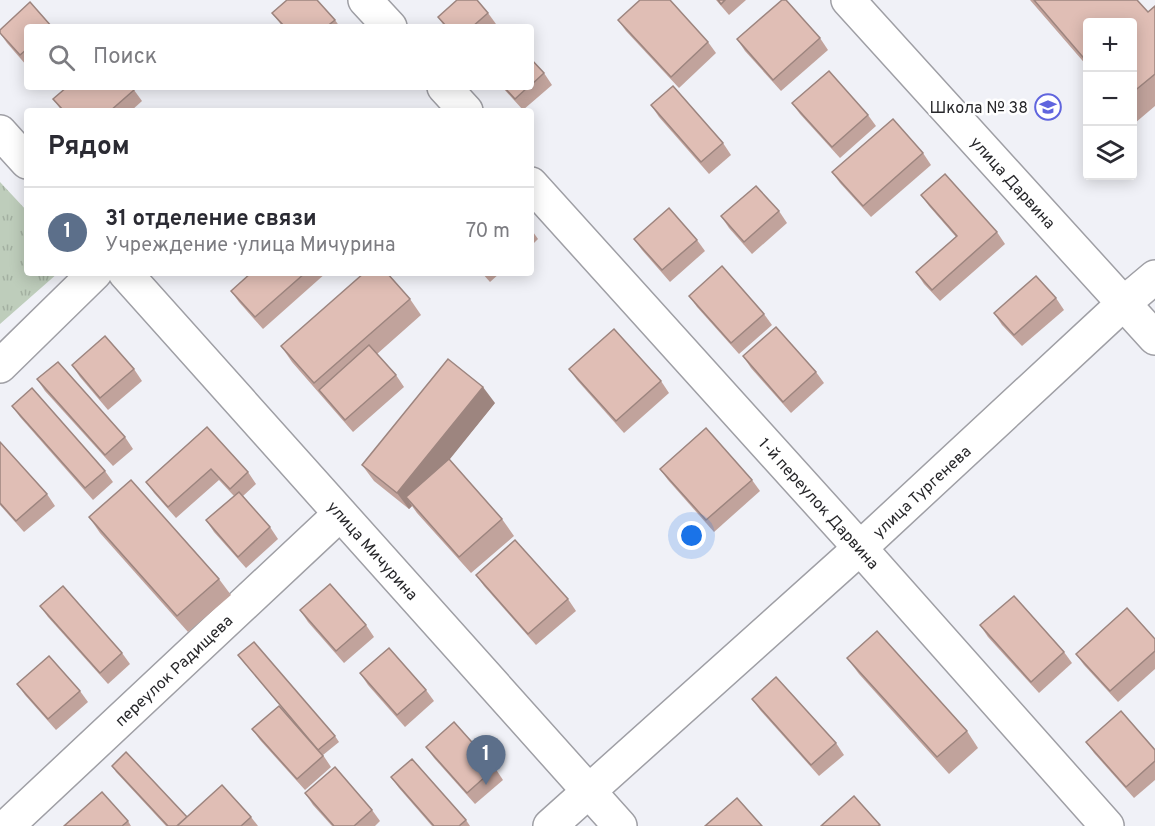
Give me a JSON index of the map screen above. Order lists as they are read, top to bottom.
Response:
{
  "streets": {
    "street": [
      "улица Дарвина",
      "улица Тургенева",
      "1-й переулок Дарвина",
      "улица Мичурина",
      "переулок Радищева"
    ]
  },
  "crossings": [
    ["улица Дарвина", "улица Тургенева"],
    ["улица Тургенева", "1-й переулок Дарвина"],
    ["улица Тургенева", "улица Мичурина"],
    ["улица Мичурина", "переулок Радищева"]
  ],
  "places": {
    "school or university": ["Школа № 38"]
  },
  "page": {
    "map_buttons": ["+", "−"],
    "search": "Поиск",
    "heading": "Рядом",
    "list": [
      {
        "mark": "1",
        "name": "31 отделение связи",
        "note": "Учреждение · улица Мичурина",
        "value": "70 m"
      }
    ],
    "pins": "1"
  }
}
